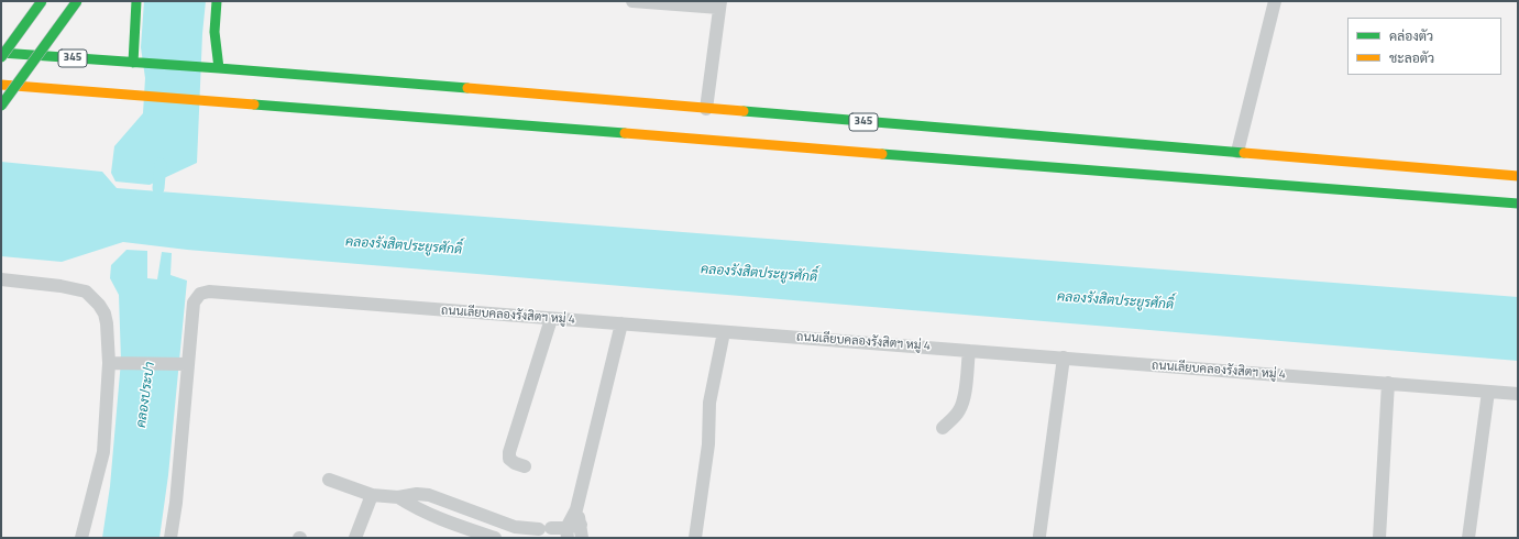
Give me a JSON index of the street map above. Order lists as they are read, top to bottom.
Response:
{
  "streets": {
    "main road": ["345"],
    "street": ["ถนนเลียบคลองรังสิตฯ หมู่ 4"]
  },
  "water": ["คลองรังสิตประยูรศักดิ์", "คลองประปา"],
  "legend": ["คล่องตัว", "ชะลอตัว"]
}
